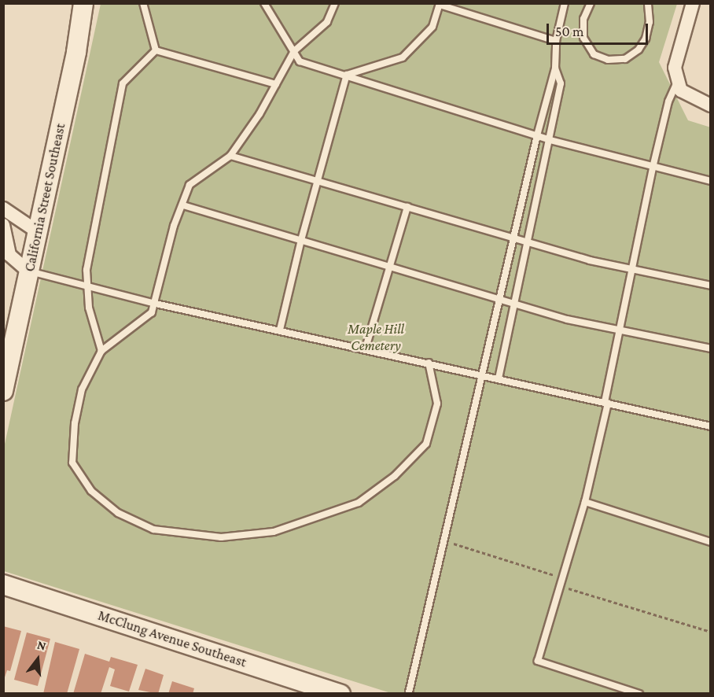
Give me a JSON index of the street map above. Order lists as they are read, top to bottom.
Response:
{
  "streets": {
    "main road": ["California Street Southeast", "McClung Avenue Southeast"]
  },
  "parks": ["Maple Hill Cemetery"],
  "scale_bar": "50 m",
  "north": "top"
}
